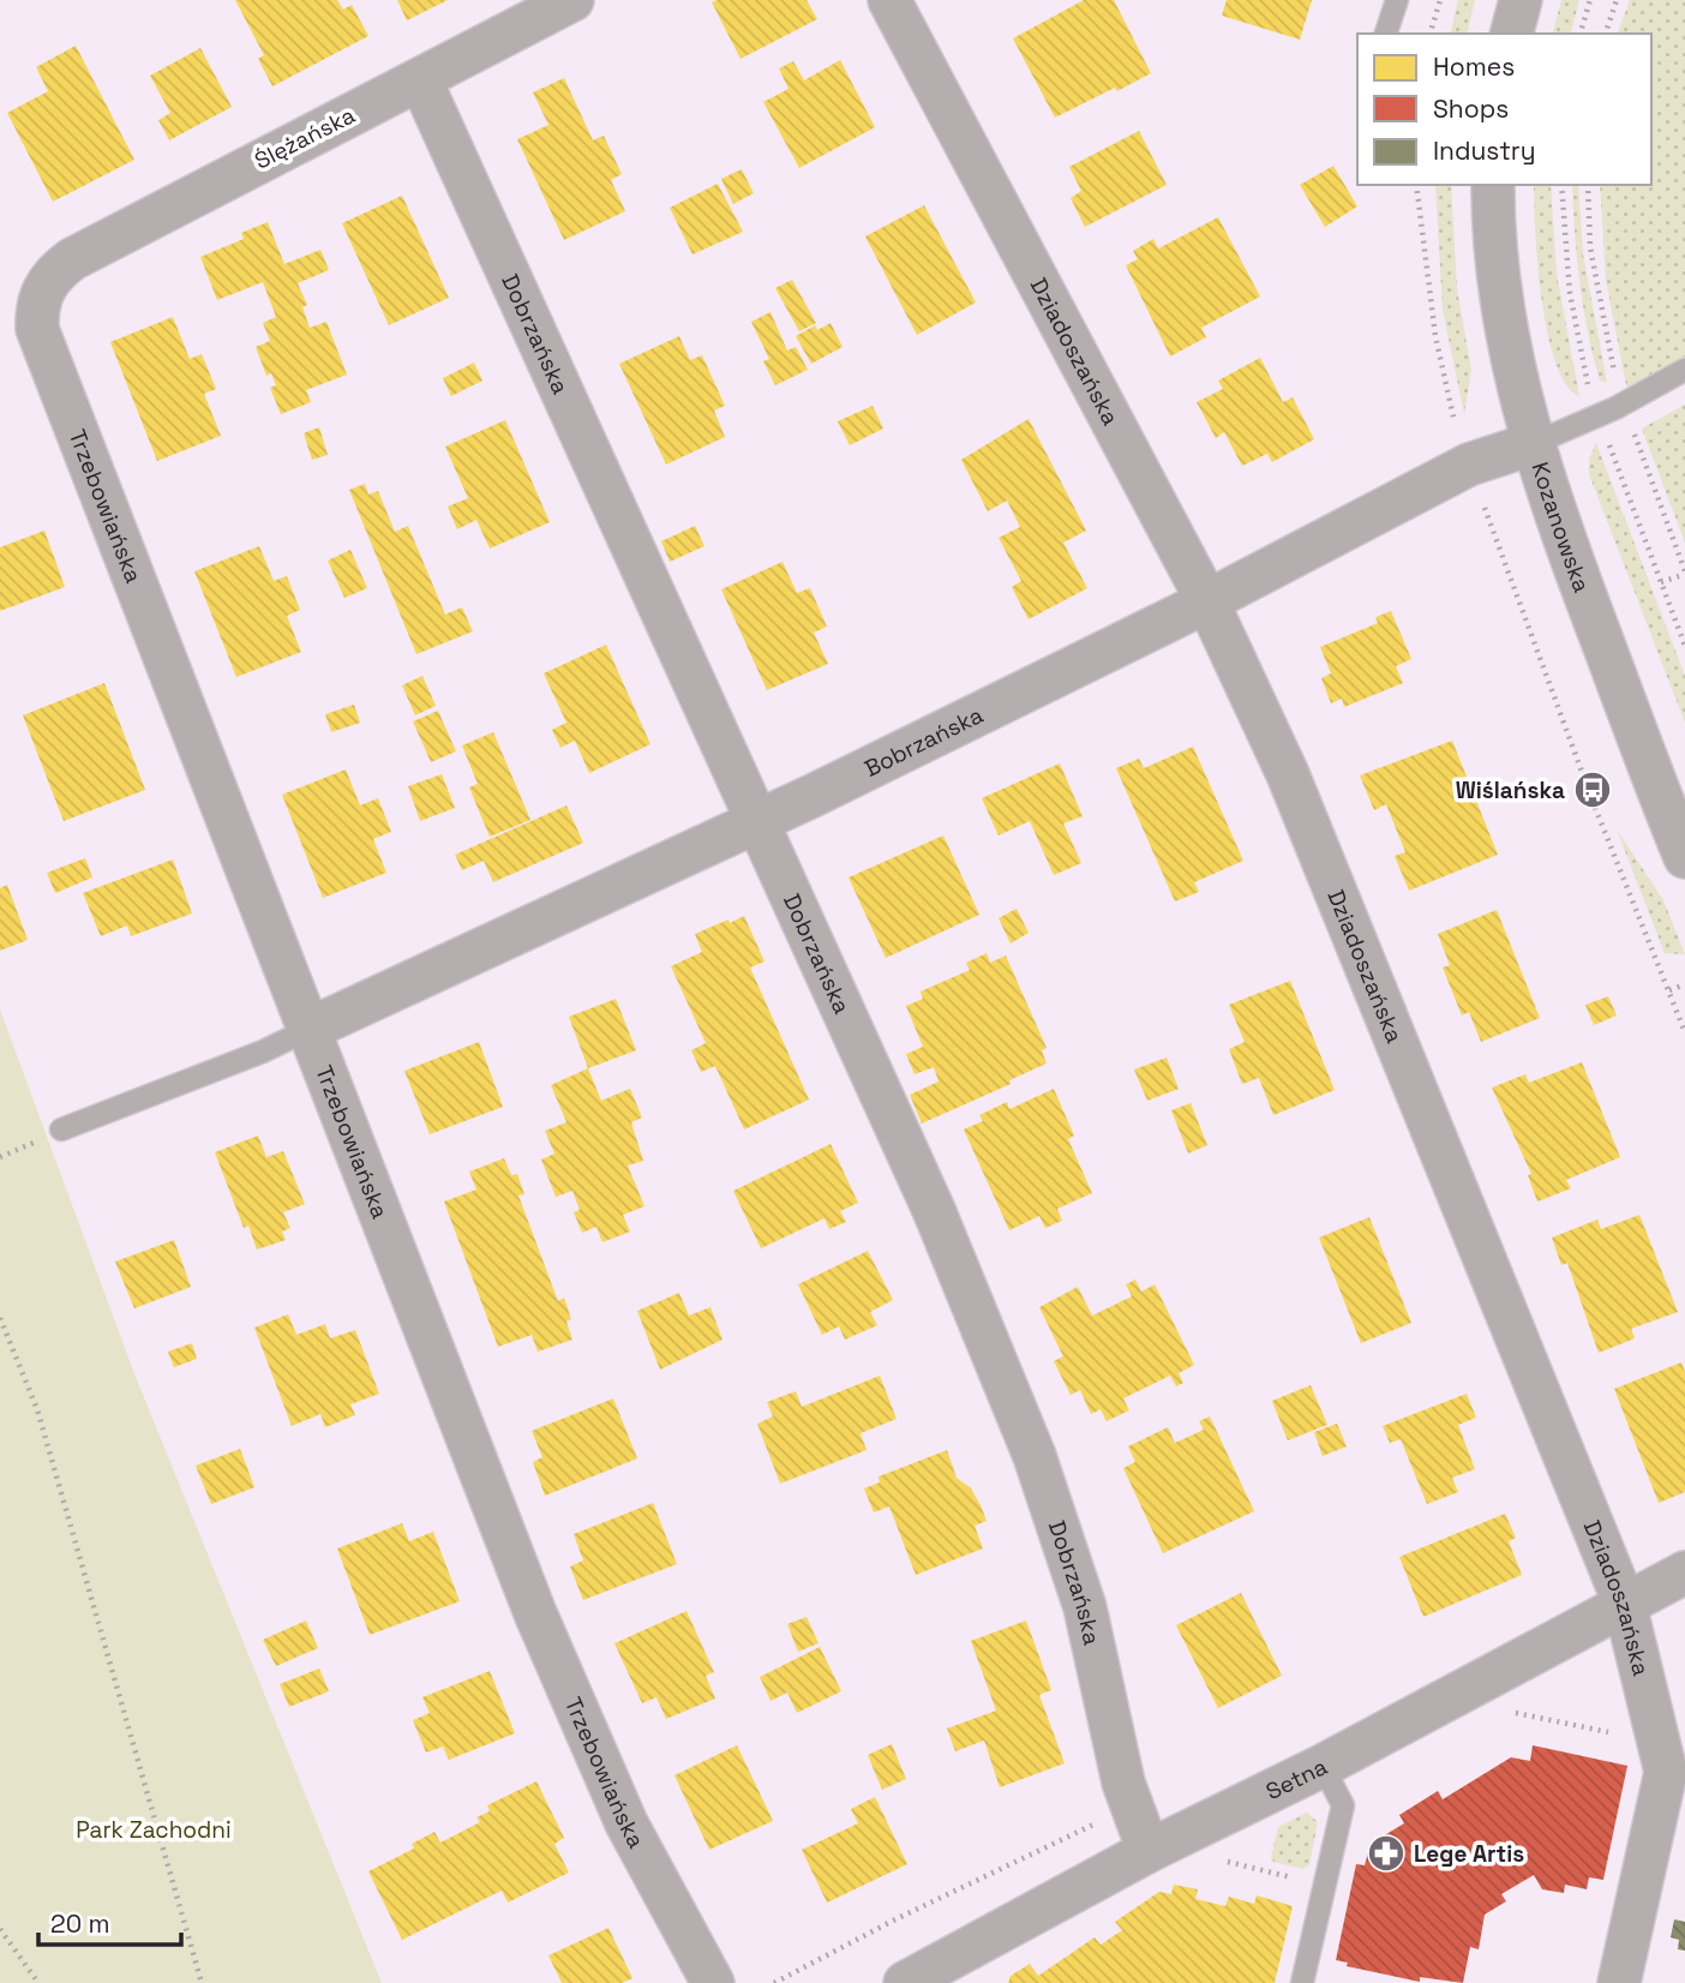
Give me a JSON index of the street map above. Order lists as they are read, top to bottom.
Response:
{
  "streets": {
    "street": [
      "Ślężańska",
      "Dobrzańska",
      "Dziadoszańska",
      "Trzebowiańska",
      "Kozanowska",
      "Bobrzańska",
      "Setna"
    ]
  },
  "crossings": [
    ["Ślężańska", "Dobrzańska"],
    ["Ślężańska", "Trzebowiańska"],
    ["Dobrzańska", "Bobrzańska"],
    ["Dobrzańska", "Setna"],
    ["Dziadoszańska", "Bobrzańska"],
    ["Dziadoszańska", "Setna"],
    ["Trzebowiańska", "Bobrzańska"],
    ["Kozanowska", "Bobrzańska"]
  ],
  "parks": ["Park Zachodni"],
  "places": {
    "bus stop": ["Wiślańska"],
    "pharmacy": ["Lege Artis"]
  },
  "legend": ["Homes", "Shops", "Industry"],
  "scale_bar": "20 m"
}
